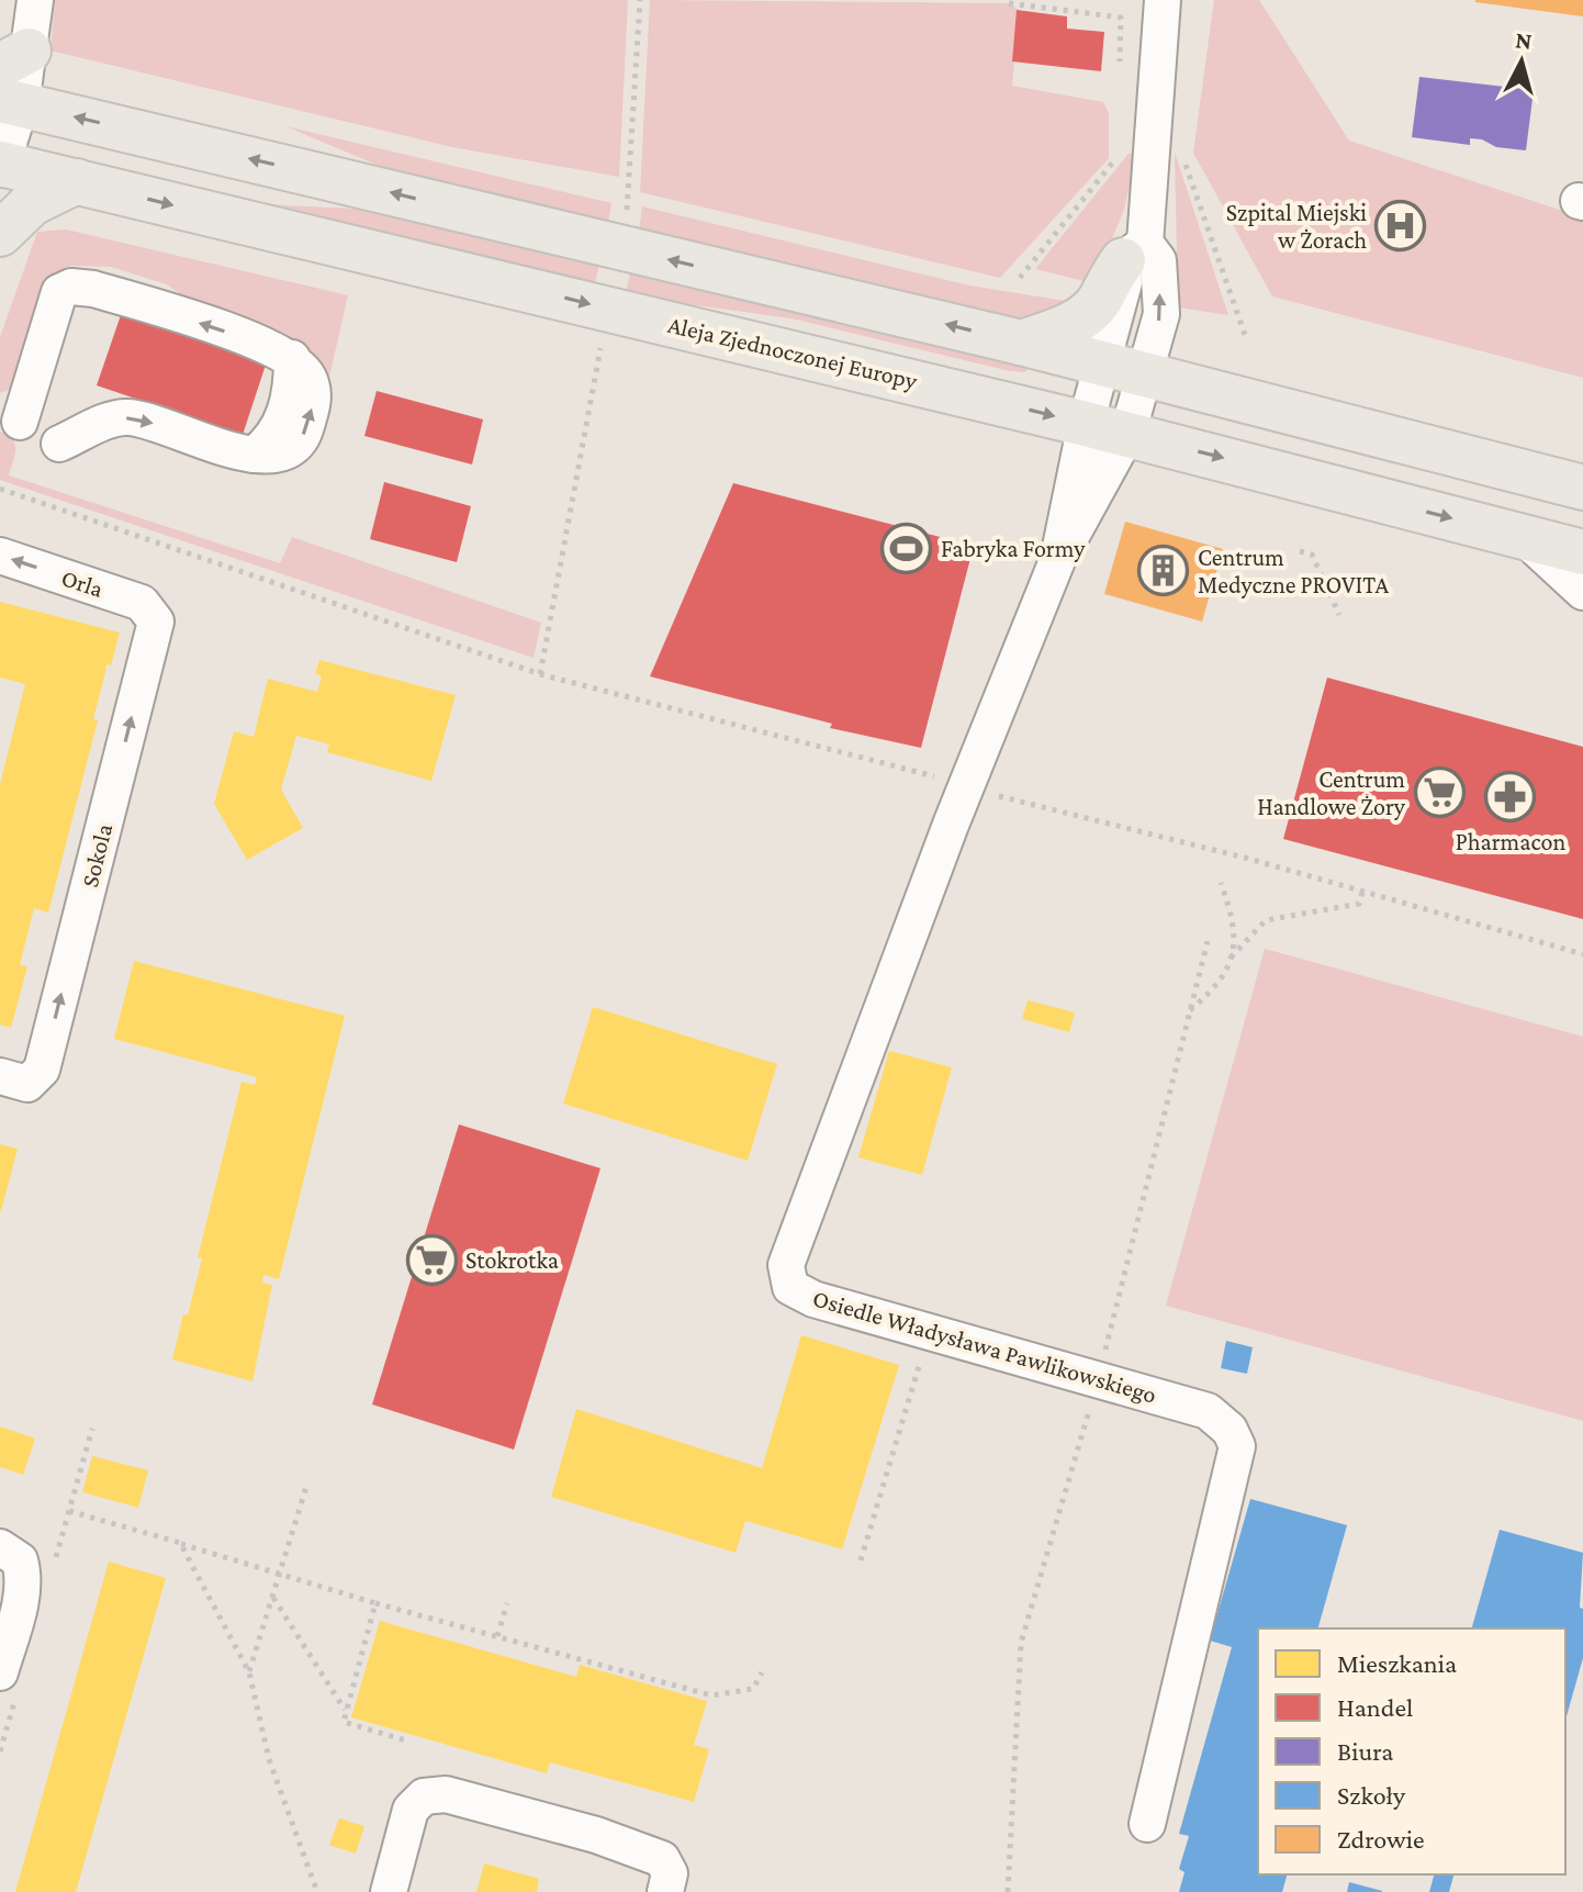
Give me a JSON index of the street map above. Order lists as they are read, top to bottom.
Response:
{
  "streets": {
    "main road": ["Aleja Zjednoczonej Europy"],
    "street": ["Orla", "Sokola", "Osiedle Władysława Pawlikowskiego"]
  },
  "crossings": [
    ["Aleja Zjednoczonej Europy", "Osiedle Władysława Pawlikowskiego"],
    ["Orla", "Sokola"]
  ],
  "one_way": ["Orla", "Sokola"],
  "places": {
    "hospital": ["Szpital Miejski w Żorach"],
    "sports": ["Fabryka Formy"],
    "building": ["Centrum Medyczne PROVITA"],
    "supermarket": ["Centrum Handlowe Żory", "Stokrotka"],
    "pharmacy": ["Pharmacon"]
  },
  "legend": [
    "Mieszkania",
    "Handel",
    "Biura",
    "Szkoły",
    "Zdrowie"
  ],
  "north": "top"
}
